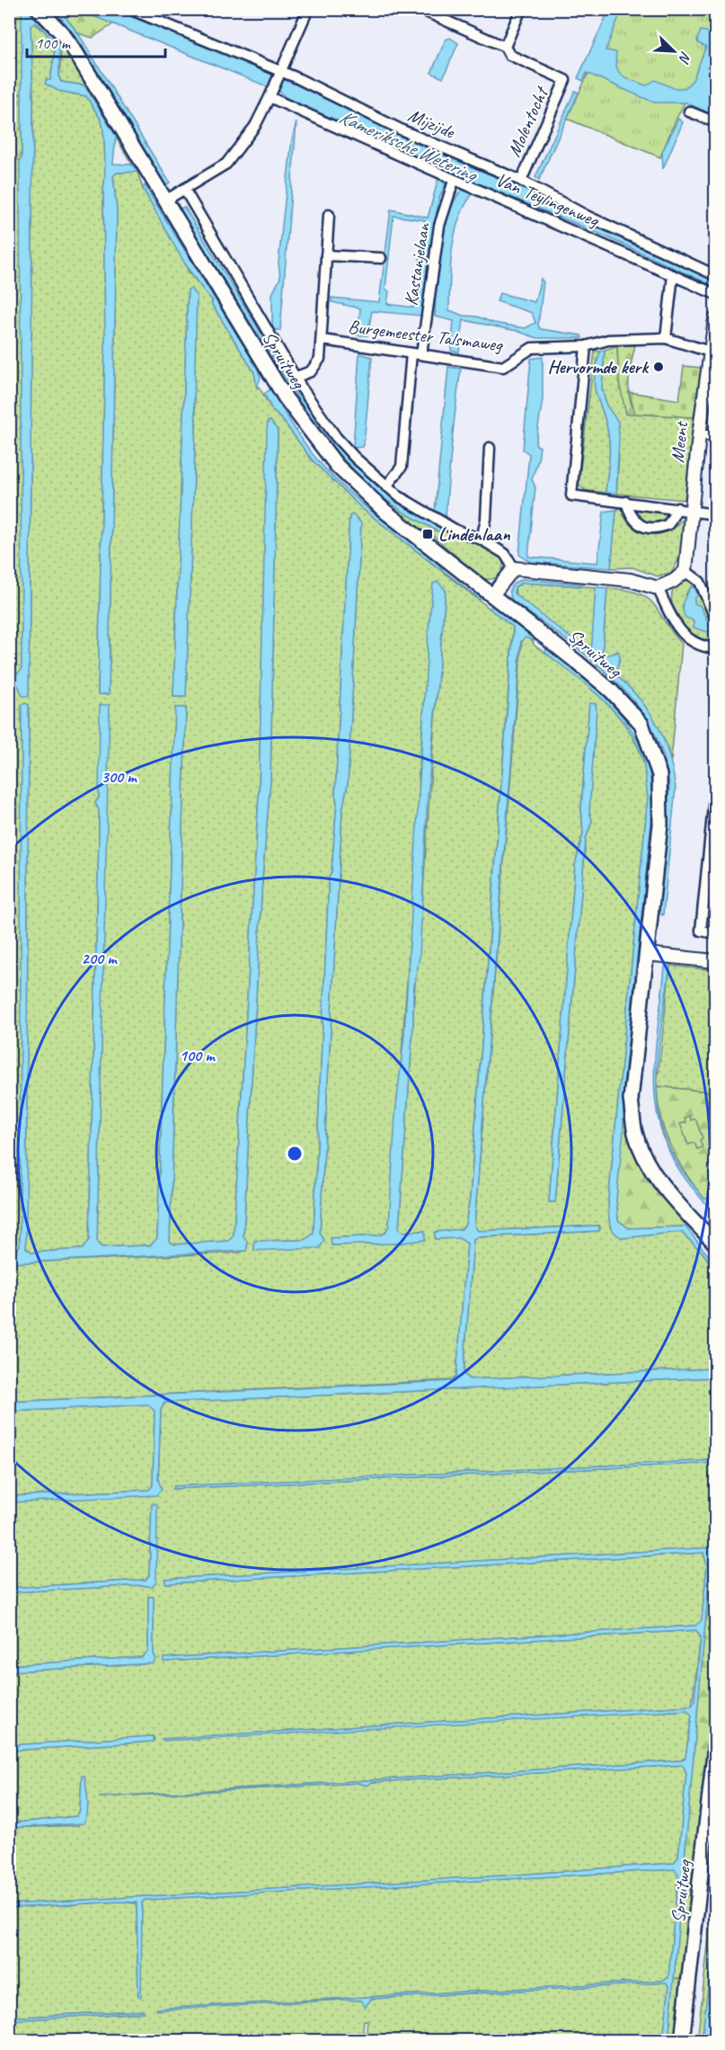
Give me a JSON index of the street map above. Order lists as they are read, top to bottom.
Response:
{
  "streets": {
    "main road": ["Spruitweg"],
    "street": [
      "Molentocht",
      "Mijzijde",
      "Van Teylingenweg",
      "Kastanjelaan",
      "Burgemeester Talsmaweg",
      "Meent"
    ]
  },
  "crossings": [
    ["Molentocht", "Mijzijde"],
    ["Van Teylingenweg", "Kastanjelaan"],
    ["Kastanjelaan", "Burgemeester Talsmaweg"],
    ["Burgemeester Talsmaweg", "Meent"]
  ],
  "water": ["Kameriksche Wetering"],
  "places": {
    "other": ["Hervormde kerk"],
    "transit": ["Lindenlaan"]
  },
  "scale_bar": "100 m",
  "north": "bottom right",
  "rings": ["300 m", "200 m", "100 m"]
}
